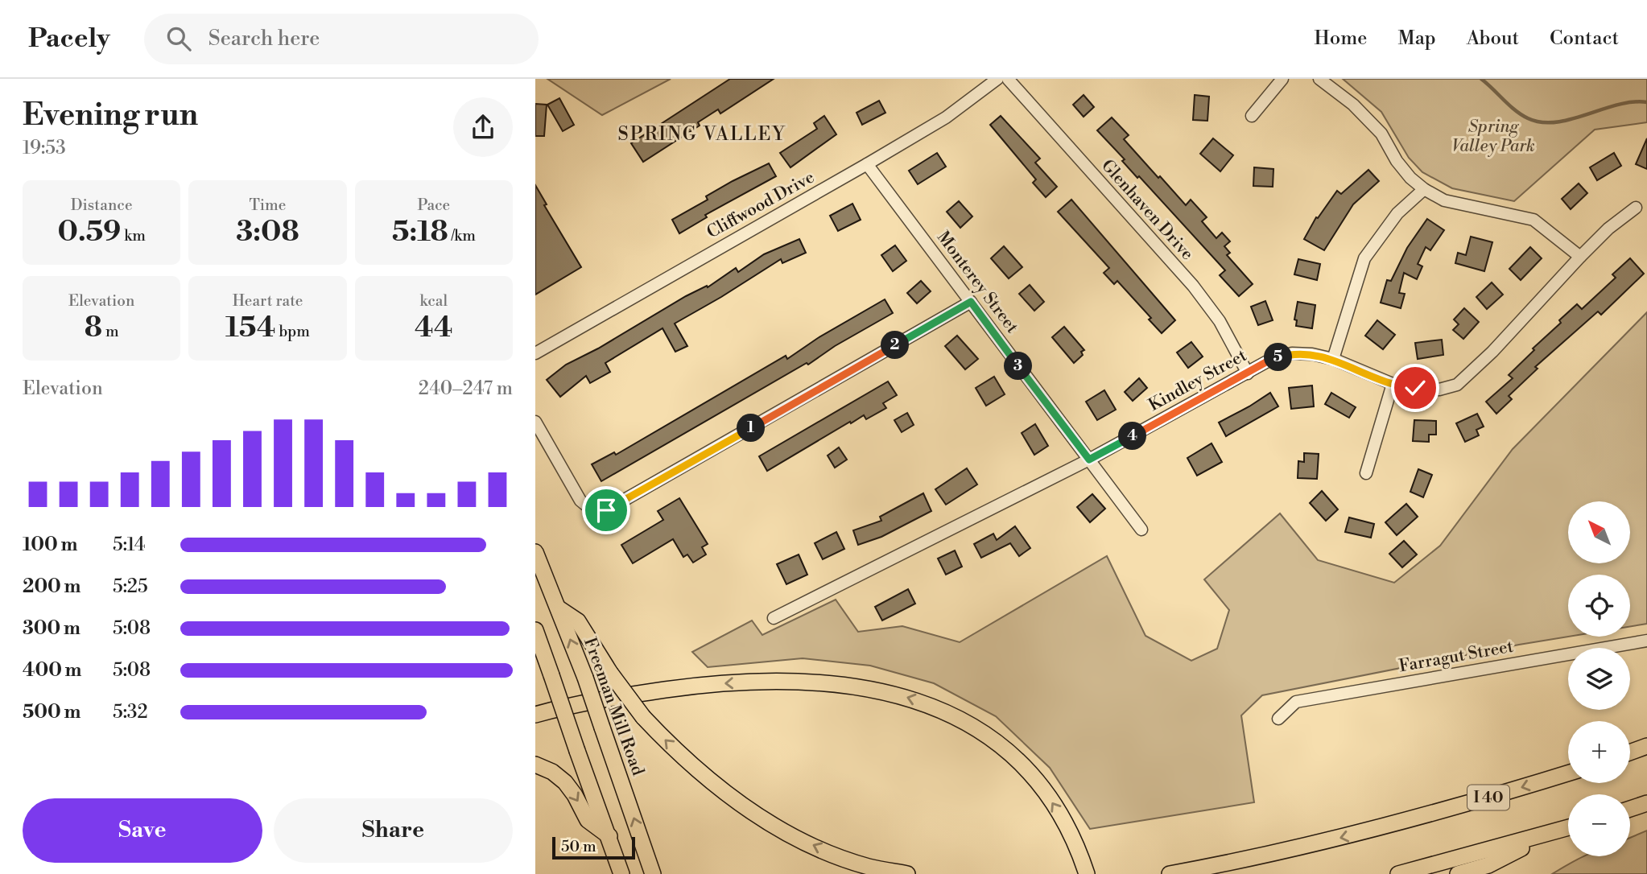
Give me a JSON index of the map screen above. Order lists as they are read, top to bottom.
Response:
{
  "streets": {
    "highway": ["Freeman Mill Road", "I 40"],
    "street": [
      "Cliffwood Drive",
      "Glenhaven Drive",
      "Monterey Street",
      "Kindley Street",
      "Farragut Street"
    ]
  },
  "crossings": [
    ["Cliffwood Drive", "Monterey Street"],
    ["Glenhaven Drive", "Kindley Street"],
    ["Monterey Street", "Kindley Street"]
  ],
  "districts": ["SPRING VALLEY"],
  "parks": ["Spring Valley Park"],
  "scale_bar": "50 m",
  "north": "top left",
  "page": {
    "header": "Pacely",
    "search": "Search here",
    "nav": [
      "Home",
      "Map",
      "About",
      "Contact"
    ],
    "heading": ["Evening run", "19:53"],
    "stats": [
      ["Distance", "0.59 km"],
      ["Time", "3:08"],
      ["Pace", "5:18 /km"],
      ["Elevation", "8 m"],
      ["Heart rate", "154 bpm"],
      ["kcal", "44"]
    ],
    "pins": [
      "2",
      "5",
      "3",
      "1",
      "4"
    ],
    "chart": ["Elevation", "240–247 m"],
    "map_buttons": ["+", "−"],
    "list": [
      {
        "name": "100 m",
        "note": "5:14"
      },
      {
        "name": "200 m",
        "note": "5:25"
      },
      {
        "name": "300 m",
        "note": "5:08"
      },
      {
        "name": "400 m",
        "note": "5:08"
      },
      {
        "name": "500 m",
        "note": "5:32"
      }
    ],
    "buttons": ["Save", "Share"],
    "scale": "50 m"
  }
}
